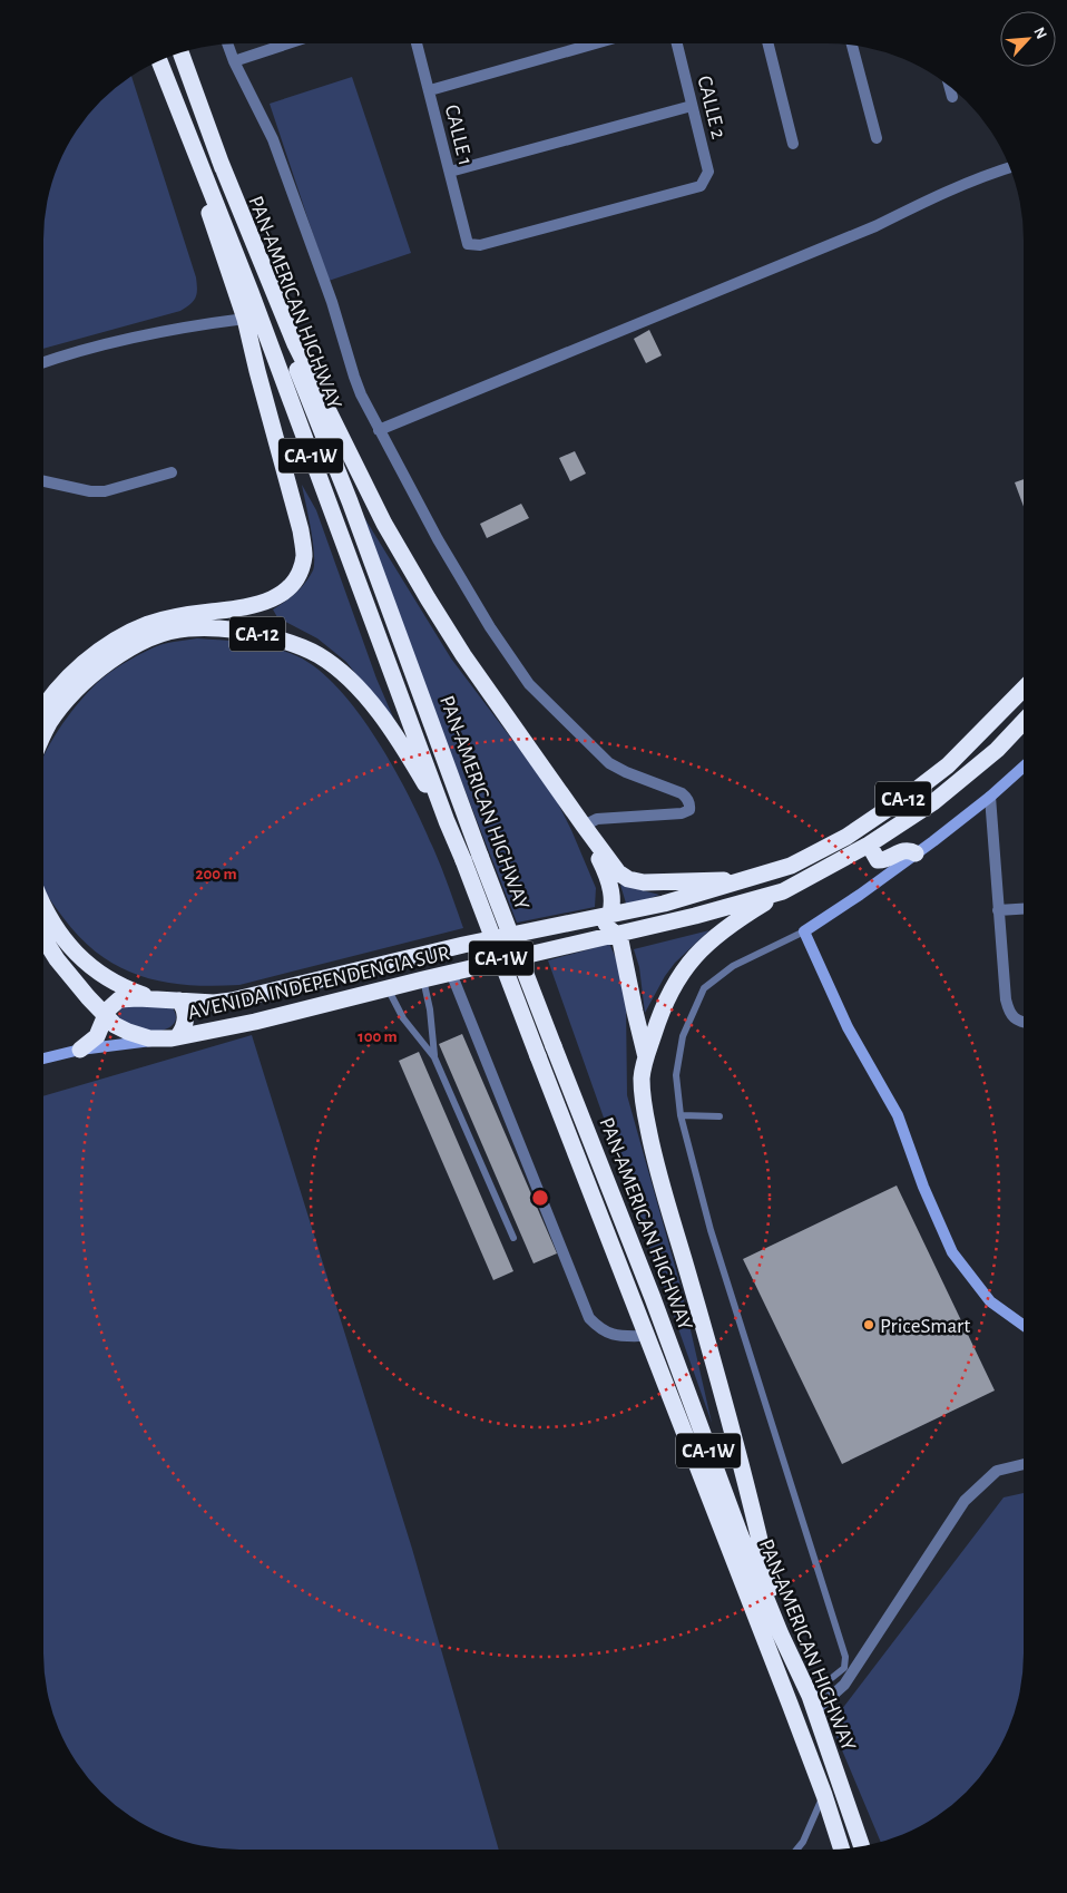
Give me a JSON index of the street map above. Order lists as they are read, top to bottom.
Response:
{
  "streets": {
    "highway": [
      "PAN-AMERICAN HIGHWAY",
      "CA-1W",
      "CA-12",
      "AVENIDA INDEPENDENCIA SUR"
    ],
    "street": ["CALLE 2", "CALLE 1"]
  },
  "crossings": [
    ["CALLE 2", "CALLE 1"],
    ["PAN-AMERICAN HIGHWAY", "CA-12"],
    ["CA-12", "AVENIDA INDEPENDENCIA SUR"]
  ],
  "places": ["PriceSmart"],
  "north": "top right",
  "rings": ["200 m", "100 m"]
}
